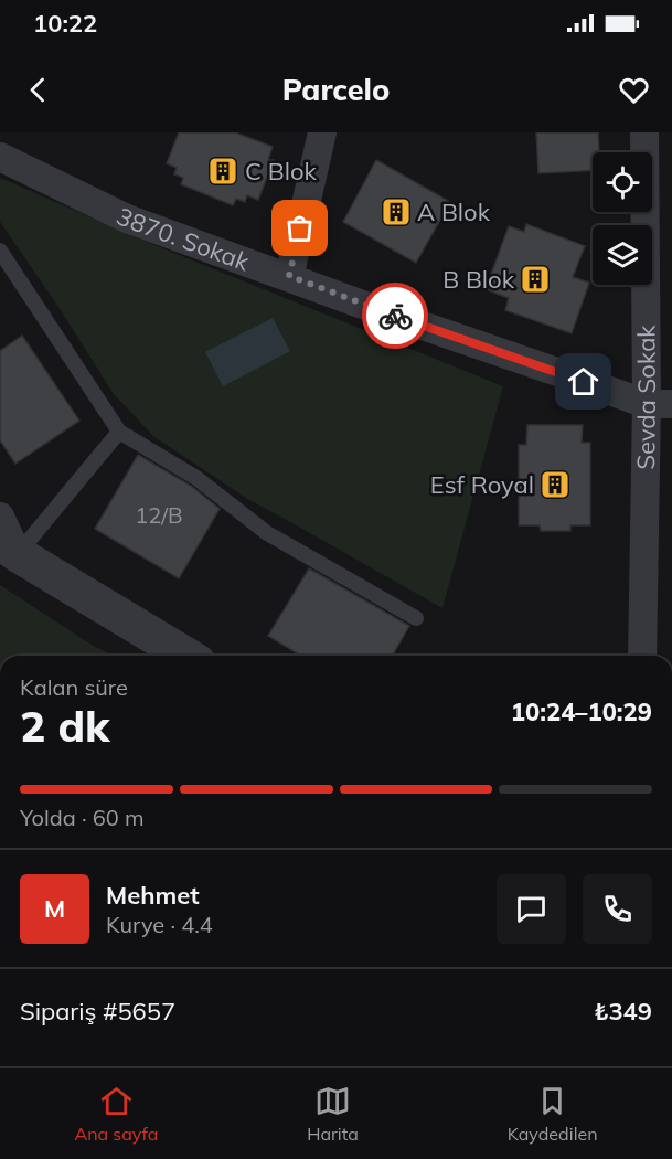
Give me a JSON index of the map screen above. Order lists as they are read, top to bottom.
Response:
{
  "streets": {
    "street": ["3870. Sokak", "Sevda Sokak"]
  },
  "crossings": [
    ["3870. Sokak", "Sevda Sokak"]
  ],
  "places": {
    "building": [
      "C Blok",
      "A Blok",
      "B Blok",
      "Esf Royal"
    ]
  },
  "house_numbers": ["12/B"],
  "page": {
    "status": "10:22",
    "header": "Parcelo",
    "heading": ["2 dk", "Kalan süre", "10:24–10:29"],
    "panel": [
      "Mehmet",
      "Kurye · 4.4",
      "Sipariş #5657",
      "₺349"
    ],
    "bar": "Yolda · 60 m",
    "round": "M",
    "tabs": ["Ana sayfa", "Harita", "Kaydedilen"]
  }
}
